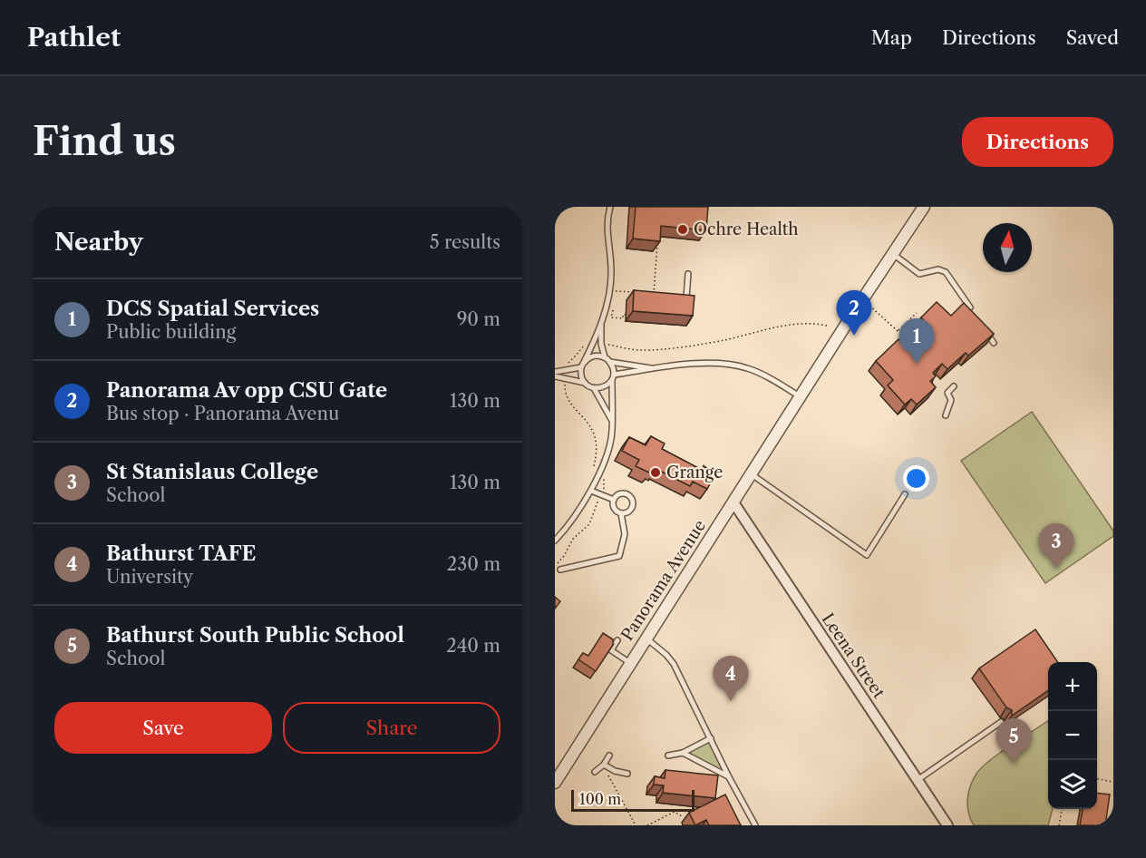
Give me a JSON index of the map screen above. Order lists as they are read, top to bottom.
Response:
{
  "streets": {
    "street": ["Panorama Avenue", "Leena Street"]
  },
  "crossings": [
    ["Panorama Avenue", "Leena Street"]
  ],
  "places": ["Ochre Health", "Grange"],
  "scale_bar": "100 m",
  "north": "top",
  "page": {
    "header": "Pathlet",
    "nav": ["Map", "Directions", "Saved"],
    "buttons": [
      "Directions",
      ["Save", "Share"]
    ],
    "title": "Find us",
    "heading": ["Nearby", "5 results"],
    "list": [
      {
        "mark": "1",
        "name": "DCS Spatial Services",
        "note": "Public building",
        "value": "90 m"
      },
      {
        "mark": "2",
        "name": "Panorama Av opp CSU Gate",
        "note": "Bus stop · Panorama Avenu",
        "value": "130 m"
      },
      {
        "mark": "3",
        "name": "St Stanislaus College",
        "note": "School",
        "value": "130 m"
      },
      {
        "mark": "4",
        "name": "Bathurst TAFE",
        "note": "University",
        "value": "230 m"
      },
      {
        "mark": "5",
        "name": "Bathurst South Public School",
        "note": "School",
        "value": "240 m"
      }
    ],
    "pins": [
      "2",
      "1",
      "3",
      "4",
      "5"
    ],
    "map_buttons": ["+", "−"],
    "scale": "100 m"
  }
}
